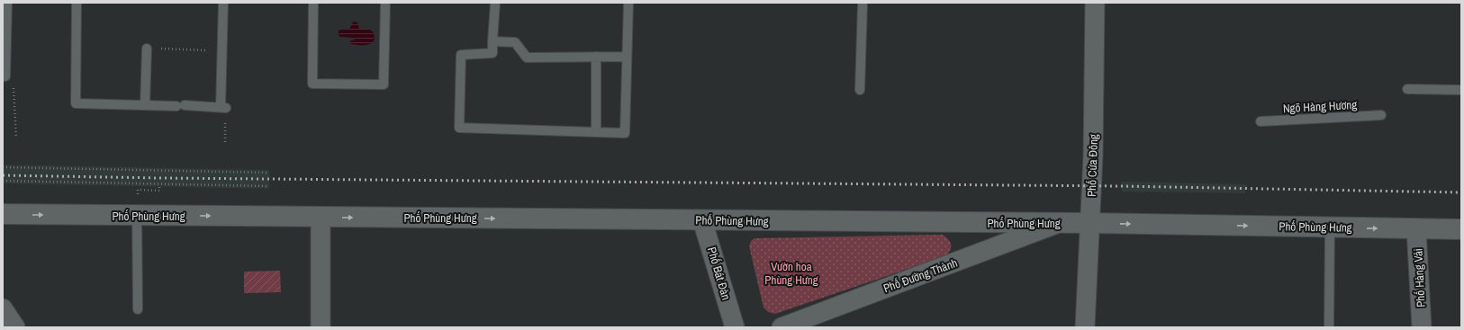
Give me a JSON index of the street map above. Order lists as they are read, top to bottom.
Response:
{
  "streets": {
    "street": [
      "Phố Cửa Đông",
      "Phố Phùng Hưng",
      "Phố Bát Đàn",
      "Phố Đường Thành",
      "Phố Hàng Vải"
    ],
    "lane": ["Ngõ Hàng Hương"]
  },
  "crossings": [
    ["Phố Cửa Đông", "Phố Phùng Hưng"],
    ["Phố Phùng Hưng", "Phố Bát Đàn"],
    ["Phố Phùng Hưng", "Phố Đường Thành"],
    ["Phố Phùng Hưng", "Phố Hàng Vải"]
  ],
  "one_way": ["Phố Phùng Hưng"],
  "parks": ["Vườn hoa Phùng Hưng"]
}
